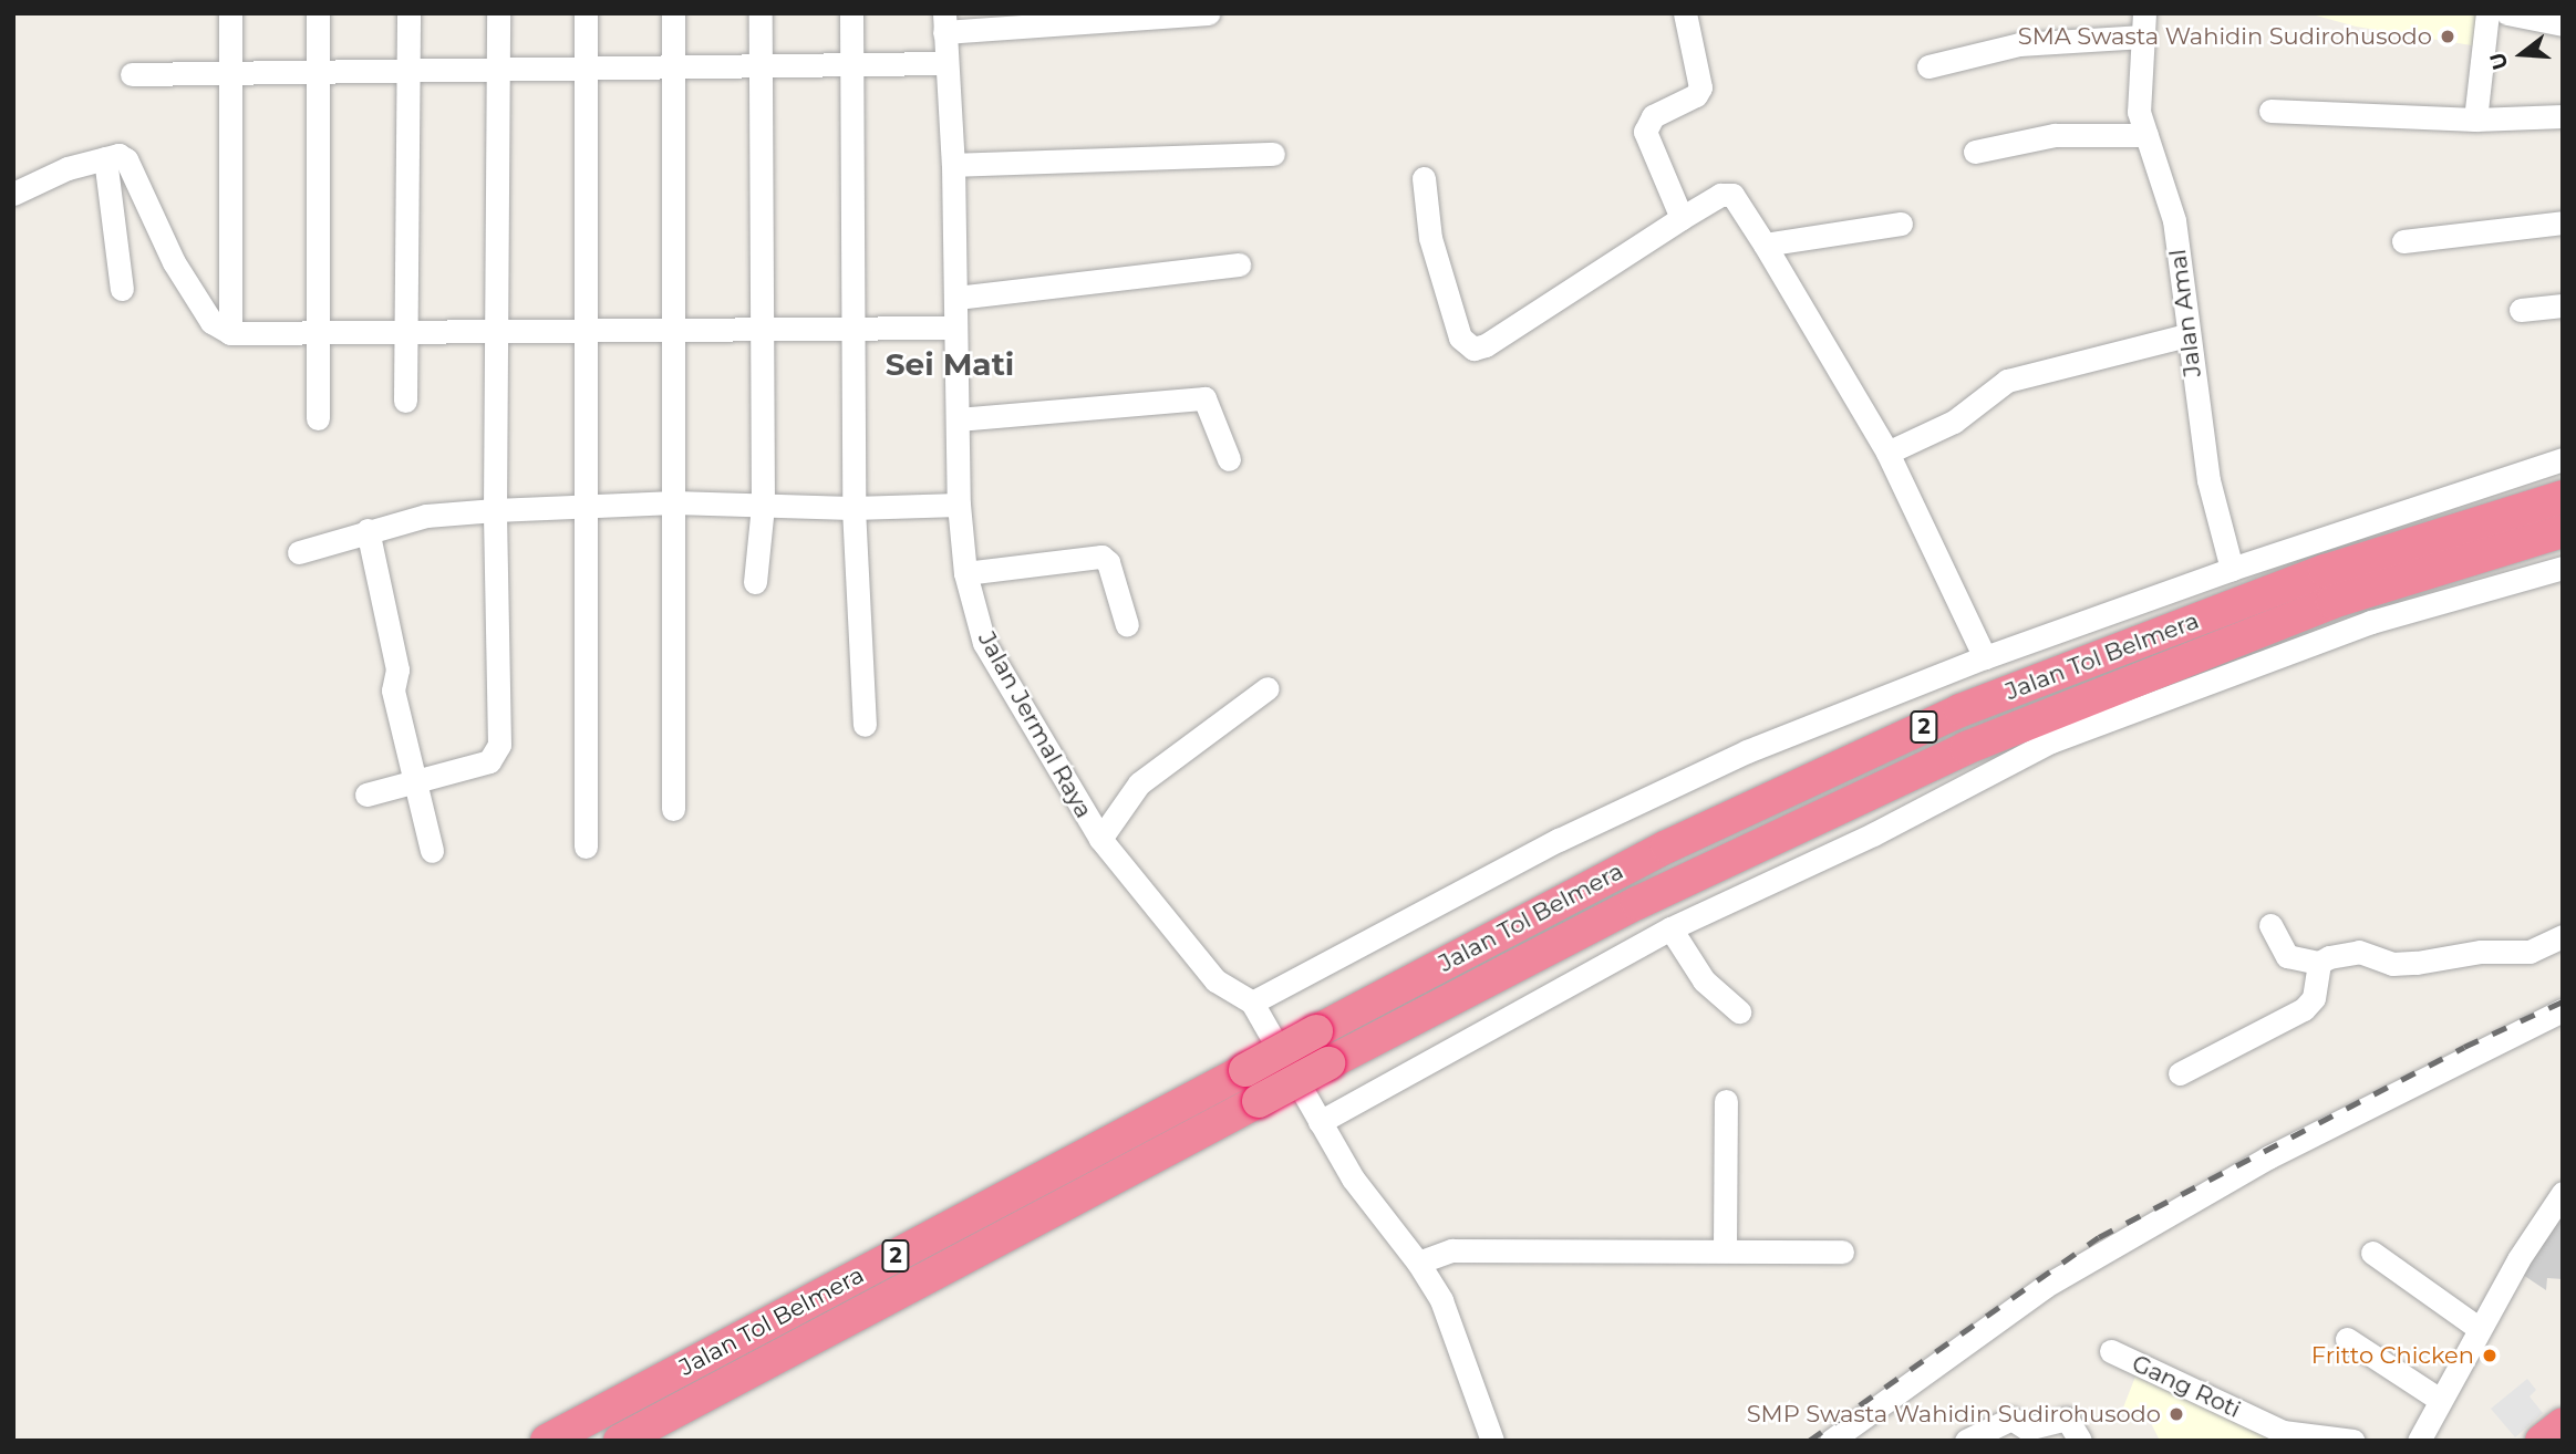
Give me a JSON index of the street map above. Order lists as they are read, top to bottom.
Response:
{
  "streets": {
    "highway": ["Jalan Tol Belmera", "2"],
    "street": ["Jalan Amal", "Jalan Jermal Raya", "Gang Roti"]
  },
  "districts": ["Sei Mati"],
  "places": ["SMA Swasta Wahidin Sudirohusodo", "Fritto Chicken", "SMP Swasta Wahidin Sudirohusodo"],
  "north": "left"
}
